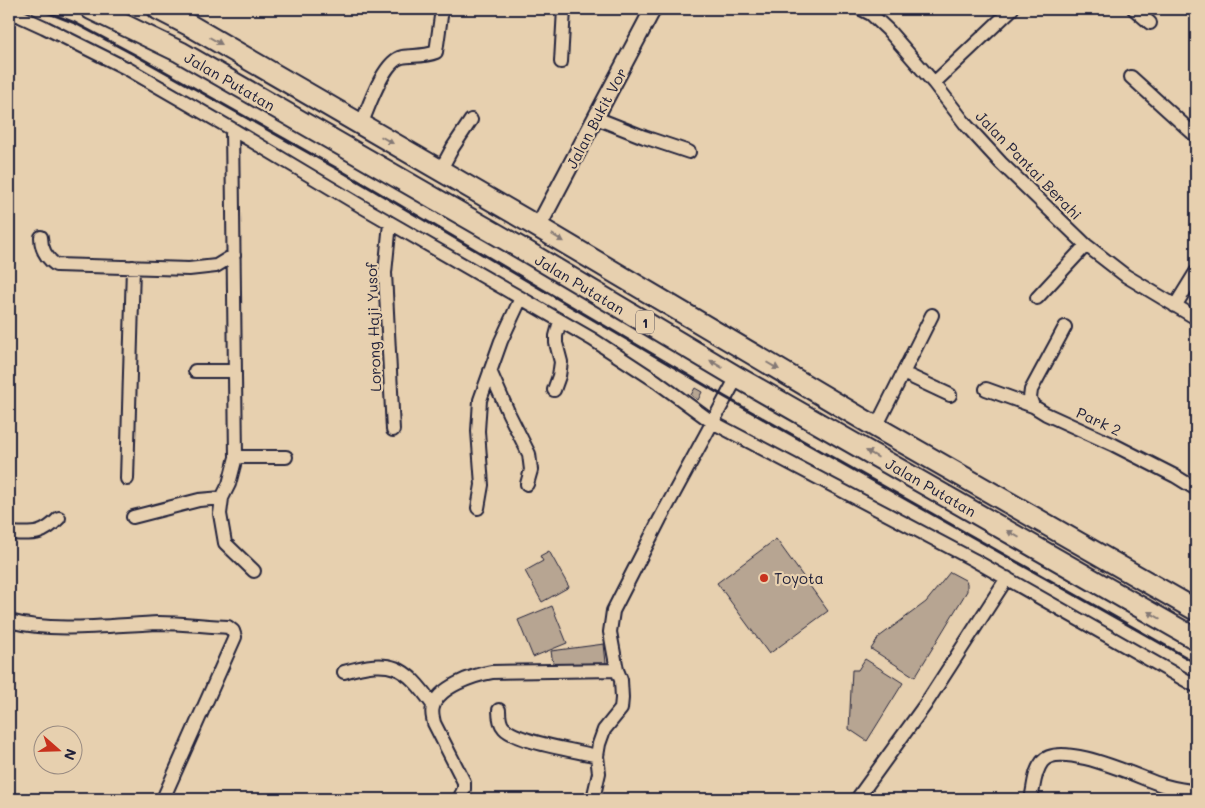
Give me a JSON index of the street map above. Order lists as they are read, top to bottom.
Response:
{
  "streets": {
    "highway": ["Jalan Putatan", "1"],
    "street": [
      "Jalan Bukit Vor",
      "Jalan Pantai Berahi",
      "Lorong Haji Yusof",
      "Park 2"
    ]
  },
  "crossings": [
    ["Jalan Putatan", "Jalan Bukit Vor"]
  ],
  "places": ["Toyota"],
  "north": "right"
}
